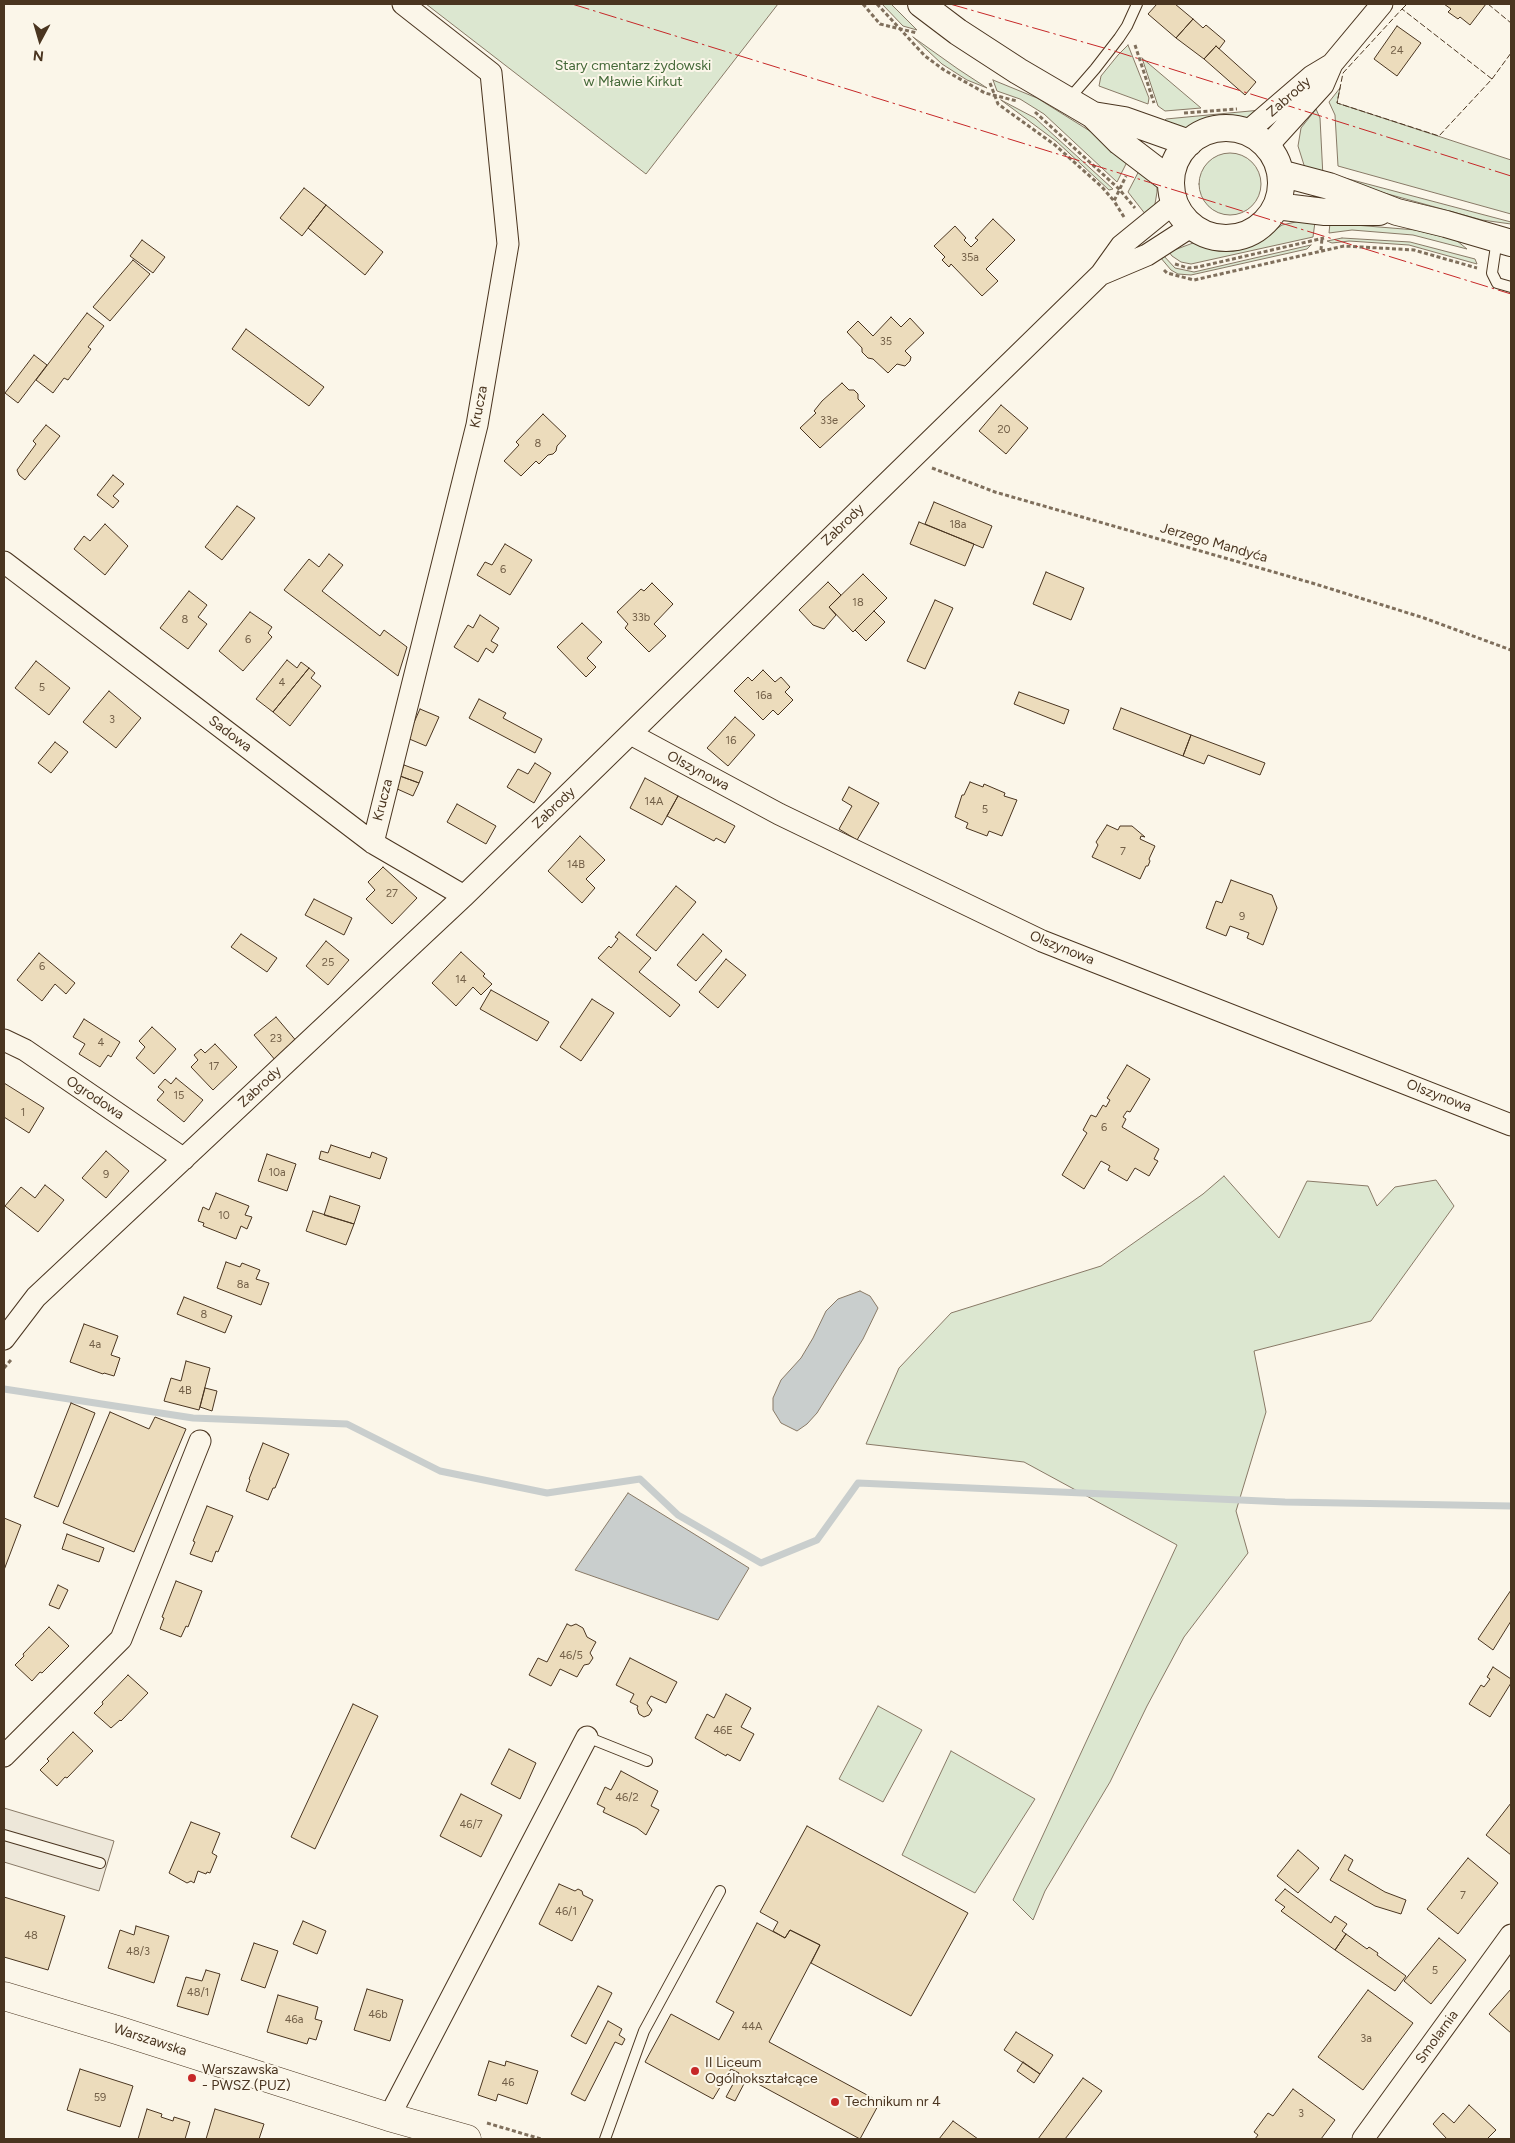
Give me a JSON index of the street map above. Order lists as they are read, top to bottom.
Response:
{
  "streets": {
    "main road": ["Warszawska"],
    "street": [
      "Zabrody",
      "Krucza",
      "Sadowa",
      "Olszynowa",
      "Ogrodowa",
      "Smolarnia"
    ],
    "path": ["Jerzego Mandyća"]
  },
  "crossings": [
    ["Zabrody", "Jerzego Mandyća"],
    ["Zabrody", "Sadowa"],
    ["Zabrody", "Olszynowa"],
    ["Zabrody", "Ogrodowa"],
    ["Krucza", "Sadowa"]
  ],
  "parks": ["Stary cmentarz żydowski w Mławie Kirkut"],
  "places": ["II Liceum Ogólnokształcące", "Warszawska - PWSZ (PUZ)", "Technikum nr 4"],
  "house_numbers": [
    "24",
    "35a",
    "35",
    "33e",
    "20",
    "8",
    "18a",
    "6",
    "18",
    "33b",
    "8",
    "6",
    "4",
    "5",
    "16a",
    "3",
    "16",
    "14A",
    "5",
    "7",
    "14B",
    "27",
    "9",
    "25",
    "6",
    "14",
    "23",
    "4",
    "17",
    "15",
    "1",
    "6",
    "10a",
    "9",
    "10",
    "8a",
    "8",
    "4a",
    "4B",
    "46/5",
    "46E",
    "46/2",
    "46/7",
    "7",
    "46/1",
    "48",
    "48/3",
    "5",
    "48/1",
    "46b",
    "46a",
    "44A",
    "3a",
    "46",
    "59",
    "3"
  ],
  "north": "bottom"
}
